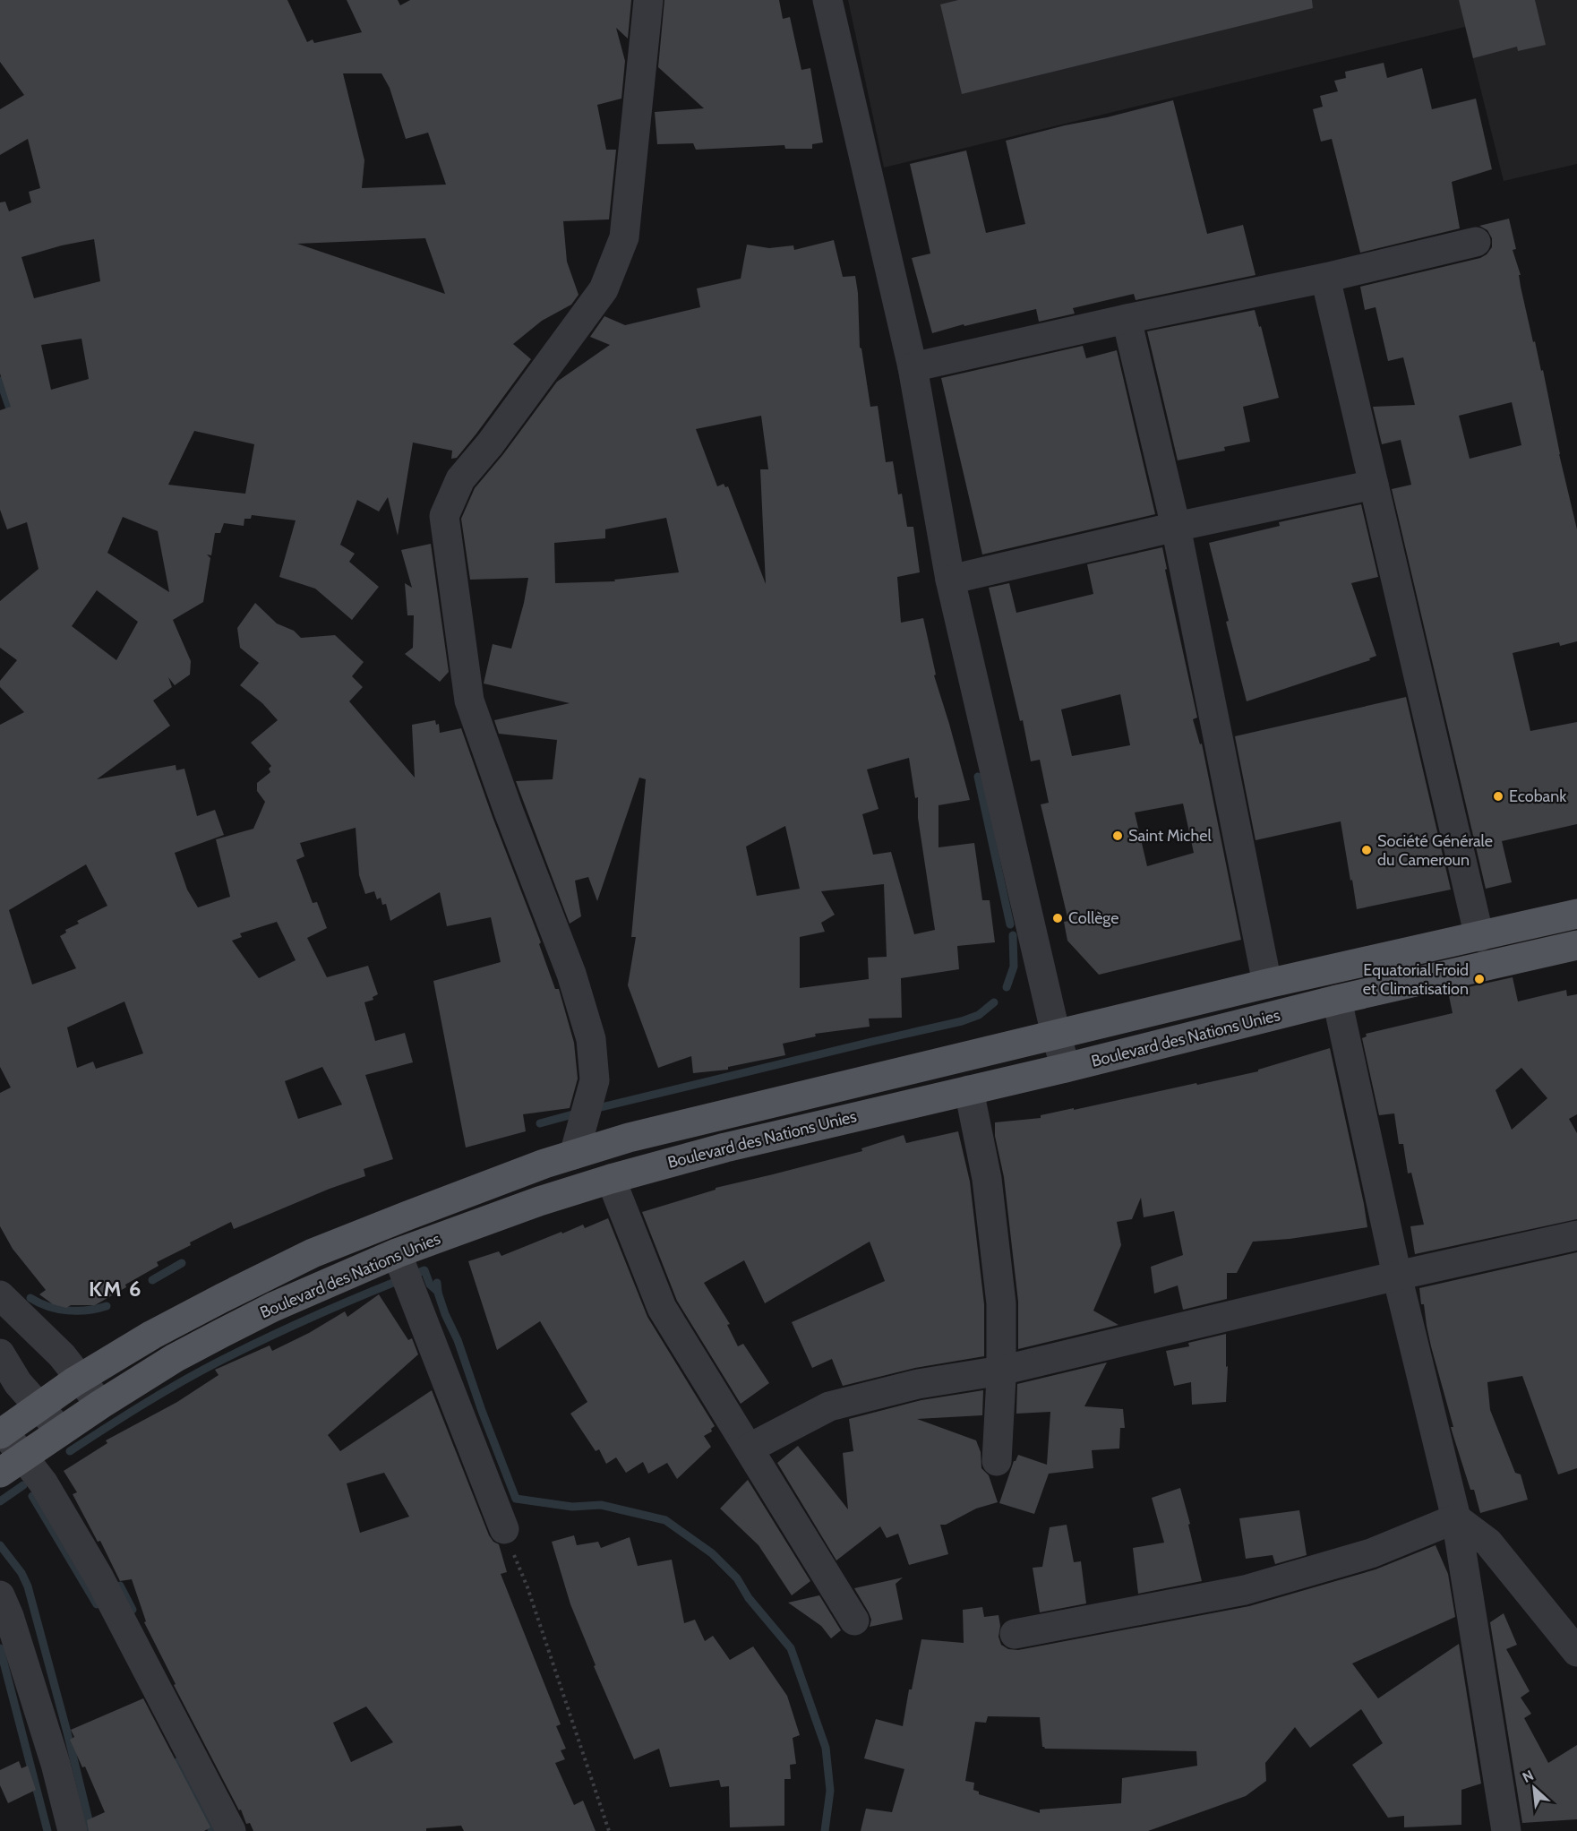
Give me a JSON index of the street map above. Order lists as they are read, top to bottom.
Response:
{
  "streets": {
    "main road": ["Boulevard des Nations Unies"]
  },
  "districts": ["KM 6"],
  "places": [
    "Ecobank",
    "Saint Michel",
    "Société Générale du Cameroun",
    "Collège",
    "Equatorial Froid et Climatisation"
  ],
  "north": "top left"
}
